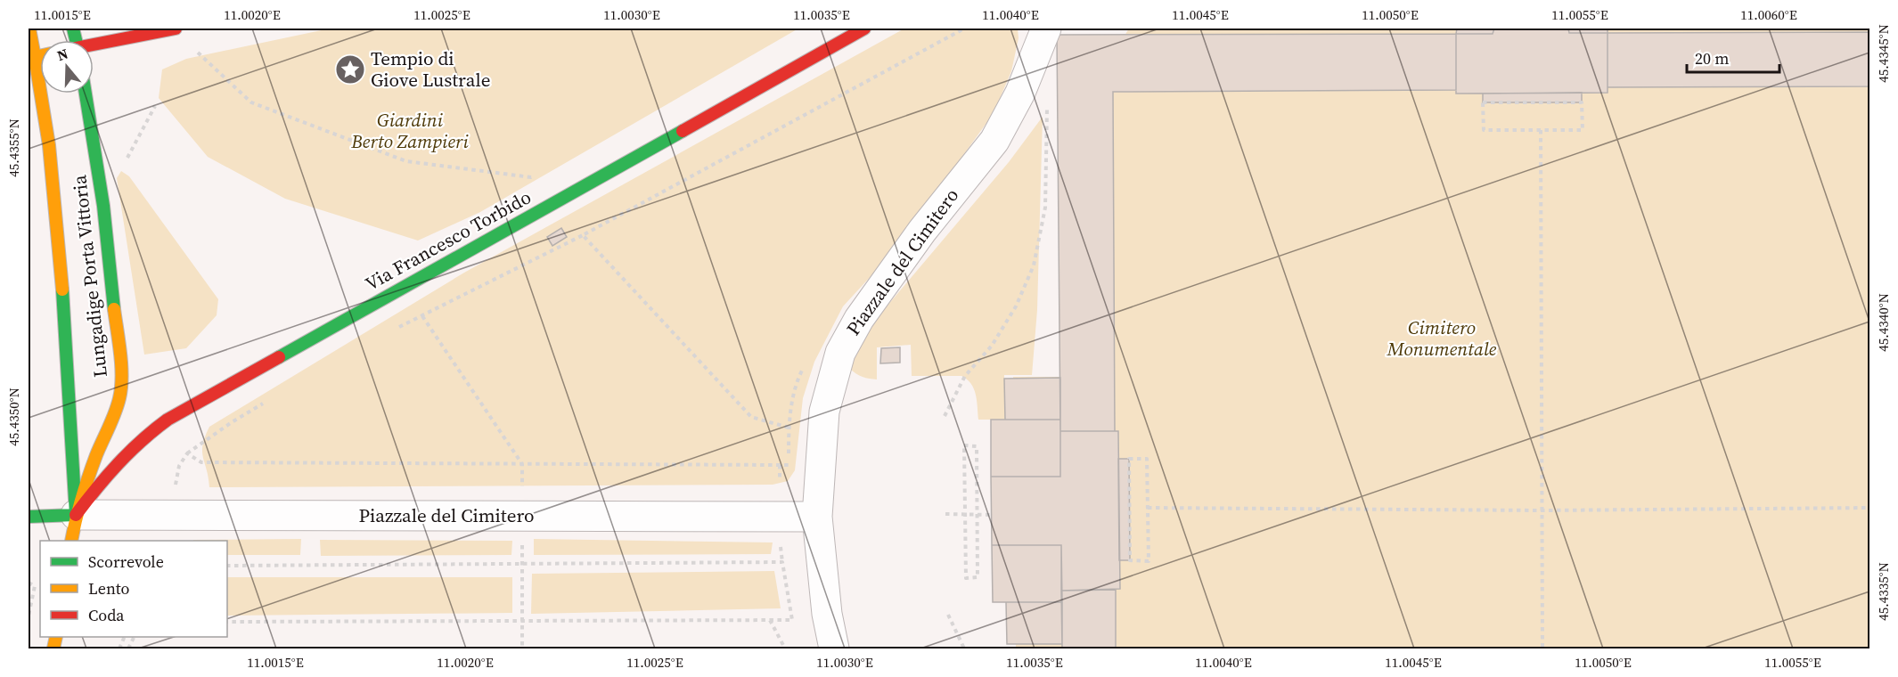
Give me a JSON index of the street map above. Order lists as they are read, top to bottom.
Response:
{
  "streets": {
    "main road": ["Via Francesco Torbido", "Lungadige Porta Vittoria"],
    "street": ["Piazzale del Cimitero"]
  },
  "crossings": [
    ["Via Francesco Torbido", "Piazzale del Cimitero"],
    ["Via Francesco Torbido", "Lungadige Porta Vittoria"],
    ["Piazzale del Cimitero", "Lungadige Porta Vittoria"]
  ],
  "parks": ["Giardini Berto Zampieri", "Cimitero Monumentale"],
  "places": {
    "place": ["Tempio di Giove Lustrale"]
  },
  "legend": ["Scorrevole", "Lento", "Coda"],
  "scale_bar": "20 m",
  "north": "top",
  "coordinates": [
    "11.0015°E",
    "11.0020°E",
    "11.0025°E",
    "11.0030°E",
    "11.0035°E",
    "11.0040°E",
    "11.0045°E",
    "11.0050°E",
    "11.0055°E",
    "11.0060°E",
    "45.4345°N",
    "45.4355°N",
    "45.4340°N",
    "45.4350°N",
    "45.4335°N"
  ]
}
